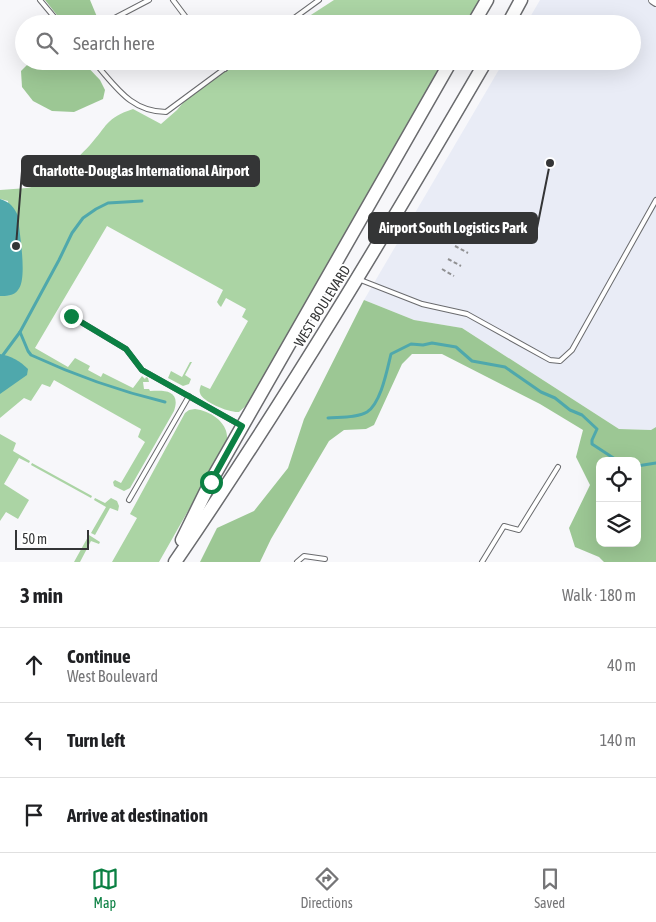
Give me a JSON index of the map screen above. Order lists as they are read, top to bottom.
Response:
{
  "streets": {
    "main road": ["WEST BOULEVARD"]
  },
  "places": ["Airport South Logistics Park", "Charlotte-Douglas International Airport"],
  "scale_bar": "50 m",
  "page": {
    "search": "Search here",
    "scale": "50 m",
    "heading": ["3 min", "Walk · 180 m"],
    "list": [
      ["Continue", "West Boulevard", "40 m"],
      ["Turn left", "140 m"],
      "Arrive at destination"
    ],
    "nav": ["Map", "Directions", "Saved"]
  }
}
